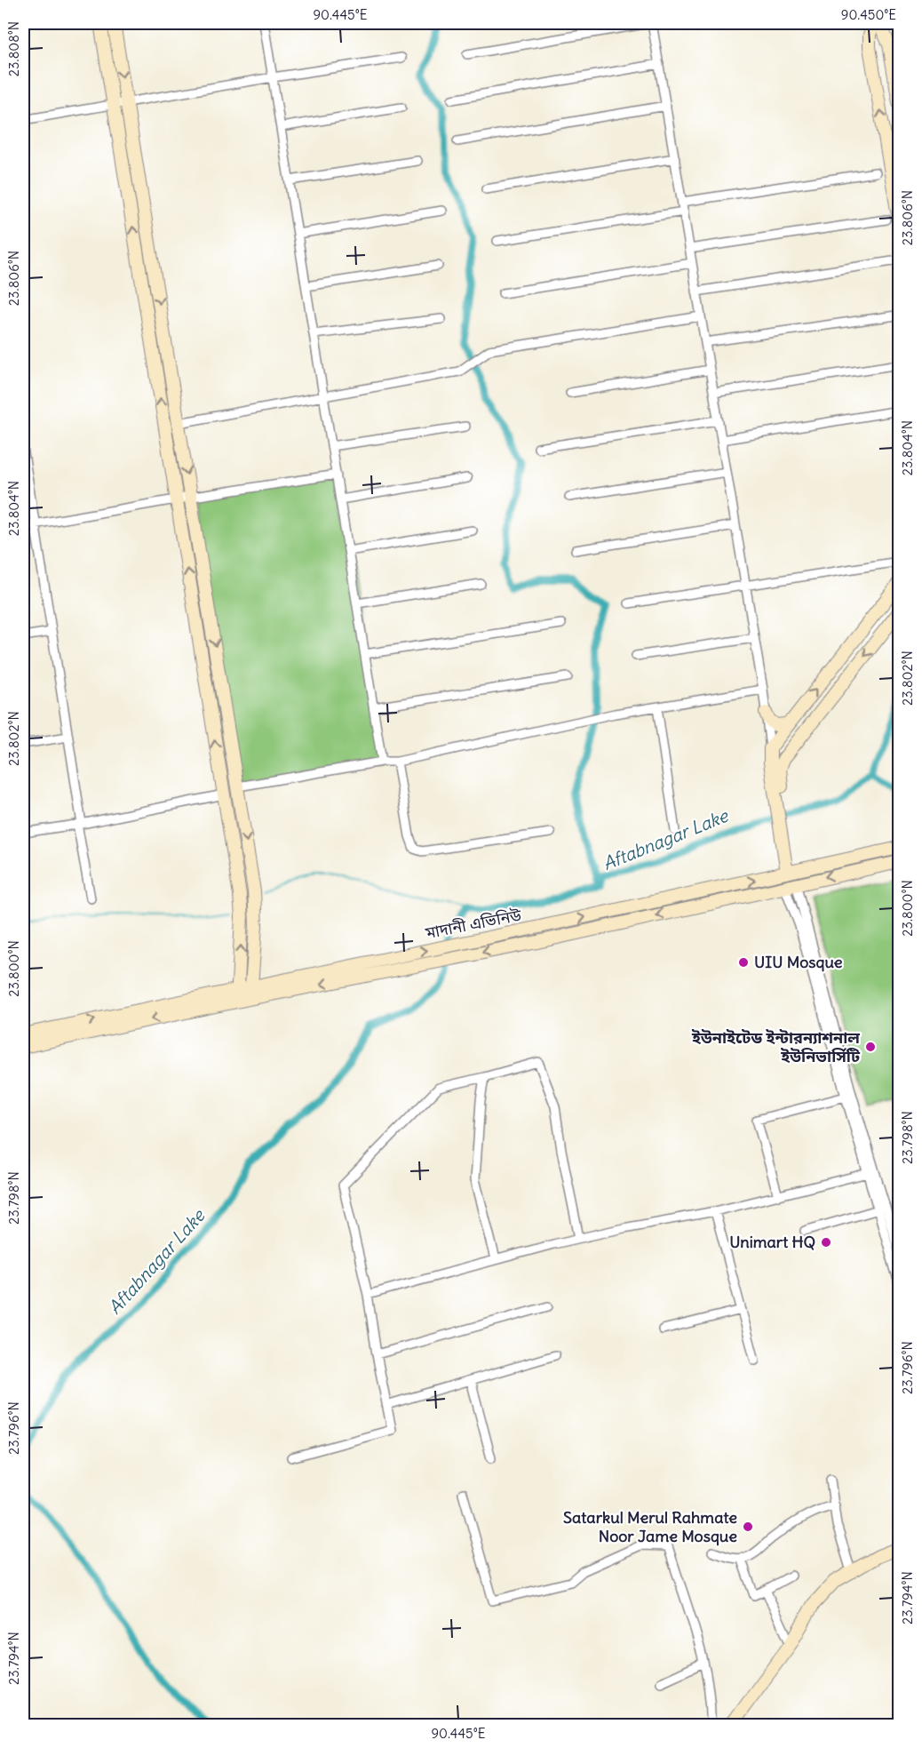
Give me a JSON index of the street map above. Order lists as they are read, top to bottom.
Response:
{
  "streets": {
    "street": ["মাদানী এভিনিউ"]
  },
  "water": ["Aftabnagar Lake"],
  "places": [
    "UIU Mosque",
    "ইউনাইটেড ইন্টারন্যাশনাল ইউনিভার্সিটি",
    "Unimart HQ",
    "Satarkul Merul Rahmate Noor Jame Mosque"
  ],
  "coordinates": [
    "90.445°E",
    "90.450°E",
    "23.808°N",
    "23.806°N",
    "23.804°N",
    "23.802°N",
    "23.800°N",
    "23.798°N",
    "23.796°N",
    "23.794°N"
  ]
}
